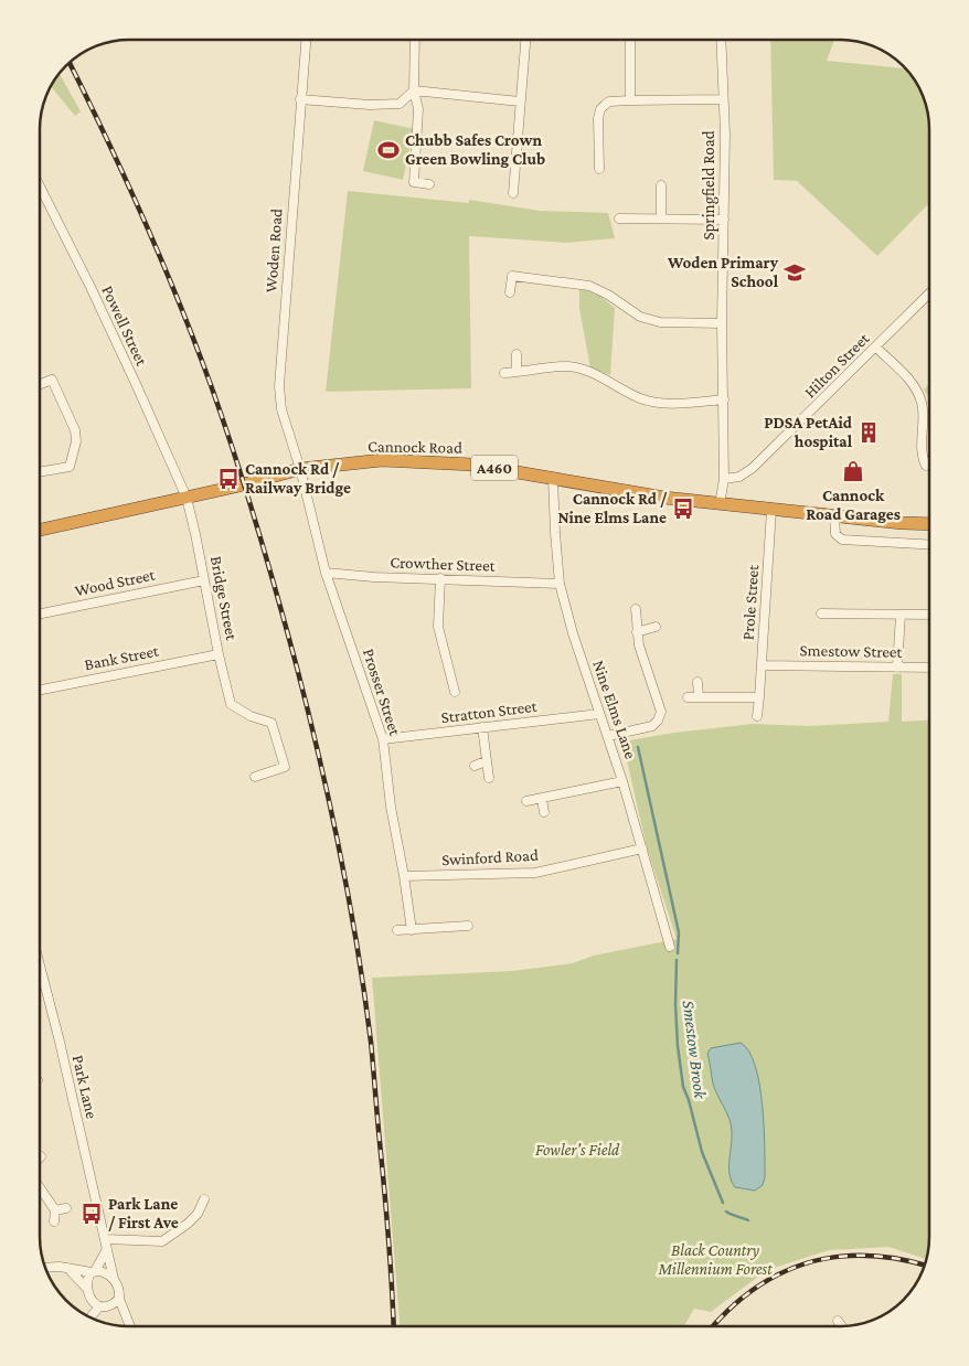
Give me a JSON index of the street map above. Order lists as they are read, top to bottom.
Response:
{
  "streets": {
    "highway": ["Cannock Road", "A460"],
    "street": [
      "Springfield Road",
      "Woden Road",
      "Powell Street",
      "Hilton Street",
      "Crowther Street",
      "Wood Street",
      "Bridge Street",
      "Prole Street",
      "Smestow Street",
      "Bank Street",
      "Prosser Street",
      "Nine Elms Lane",
      "Stratton Street",
      "Swinford Road",
      "Park Lane"
    ]
  },
  "crossings": [
    ["Springfield Road", "Hilton Street"],
    ["Springfield Road", "Cannock Road"],
    ["Woden Road", "Cannock Road"],
    ["Woden Road", "Prosser Street"],
    ["Powell Street", "Cannock Road"],
    ["Powell Street", "Bridge Street"],
    ["Cannock Road", "Bridge Street"],
    ["Cannock Road", "Prole Street"],
    ["Cannock Road", "Prosser Street"],
    ["Cannock Road", "Nine Elms Lane"],
    ["Crowther Street", "Prosser Street"],
    ["Crowther Street", "Nine Elms Lane"],
    ["Wood Street", "Bridge Street"],
    ["Bridge Street", "Bank Street"],
    ["Prole Street", "Smestow Street"],
    ["Prosser Street", "Stratton Street"],
    ["Prosser Street", "Swinford Road"],
    ["Nine Elms Lane", "Stratton Street"],
    ["Nine Elms Lane", "Swinford Road"]
  ],
  "water": ["Smestow Brook"],
  "parks": ["Fowler's Field", "Black Country Millennium Forest"],
  "places": {
    "sports": ["Chubb Safes Crown Green Bowling Club"],
    "school or university": ["Woden Primary School"],
    "building": ["PDSA PetAid hospital"],
    "shop": ["Cannock Road Garages"],
    "bus stop": ["Cannock Rd / Railway Bridge", "Cannock Rd / Nine Elms Lane", "Park Lane / First Ave"]
  }
}
